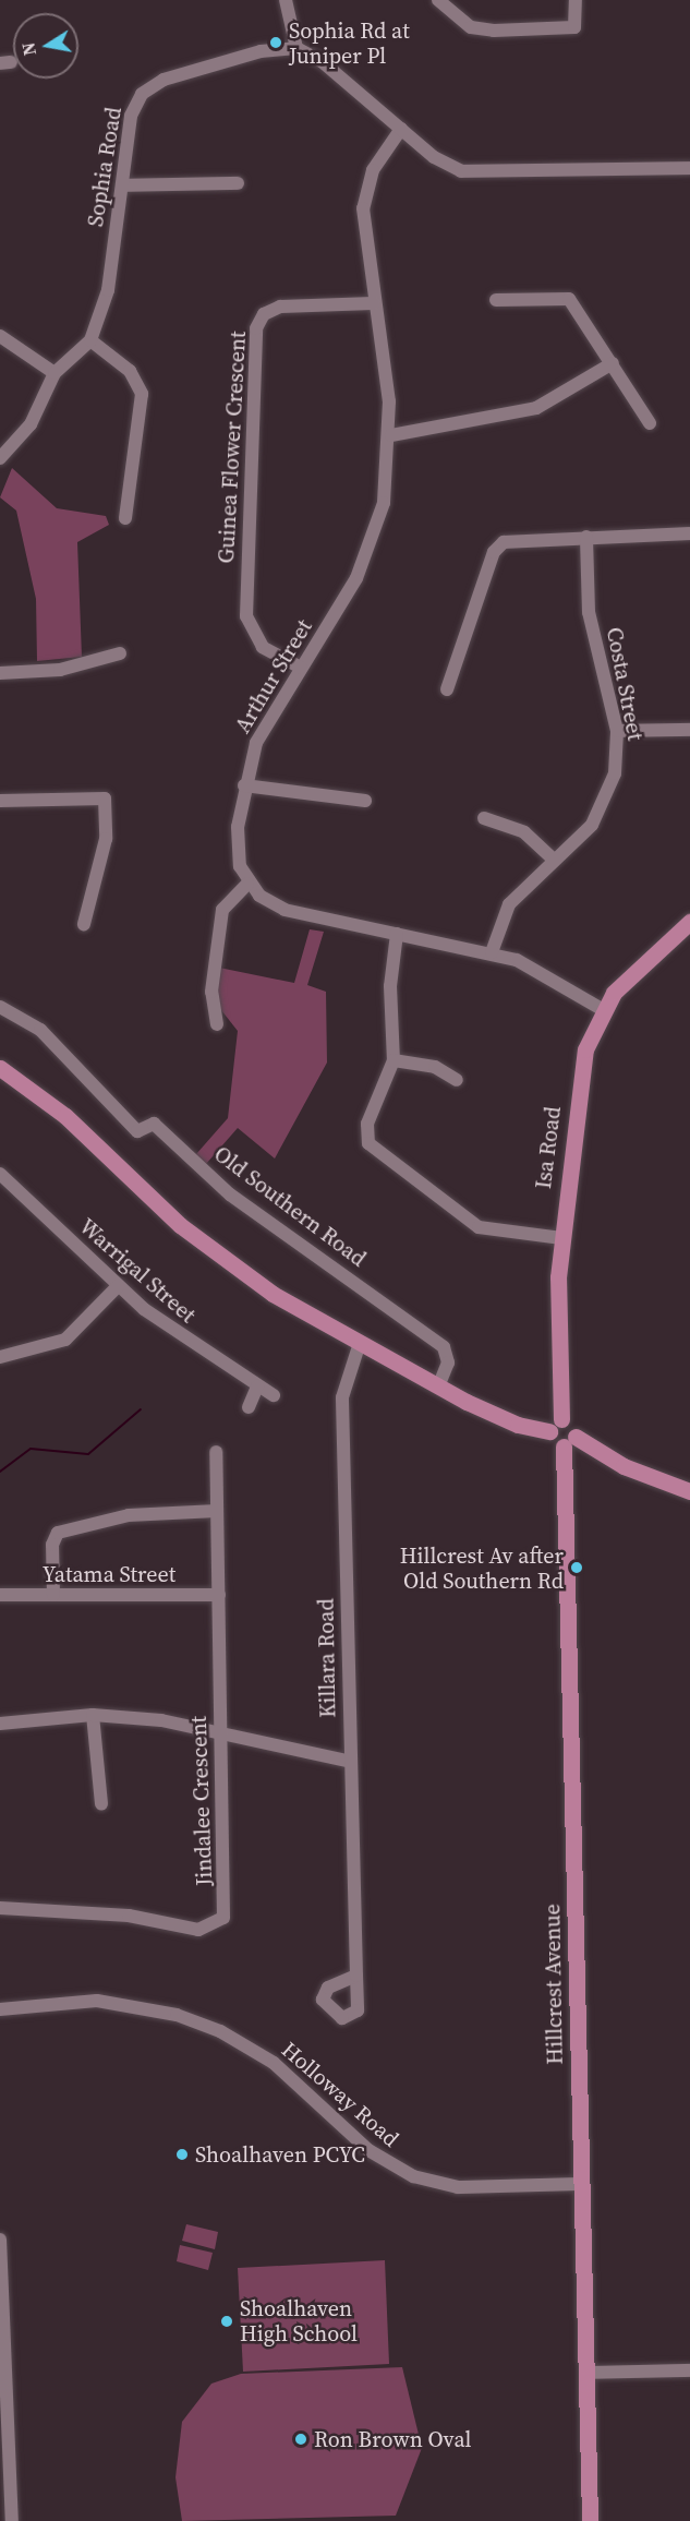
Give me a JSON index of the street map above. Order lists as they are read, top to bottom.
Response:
{
  "streets": {
    "main road": ["Isa Road", "Hillcrest Avenue"],
    "street": [
      "Sophia Road",
      "Guinea Flower Crescent",
      "Arthur Street",
      "Costa Street",
      "Old Southern Road",
      "Warrigal Street",
      "Yatama Street",
      "Killara Road",
      "Jindalee Crescent",
      "Holloway Road"
    ]
  },
  "crossings": [
    ["Guinea Flower Crescent", "Arthur Street"],
    ["Yatama Street", "Jindalee Crescent"],
    ["Hillcrest Avenue", "Holloway Road"]
  ],
  "places": [
    "Sophia Rd at Juniper Pl",
    "Hillcrest Av after Old Southern Rd",
    "Shoalhaven PCYC",
    "Shoalhaven High School",
    "Ron Brown Oval"
  ],
  "north": "left"
}
